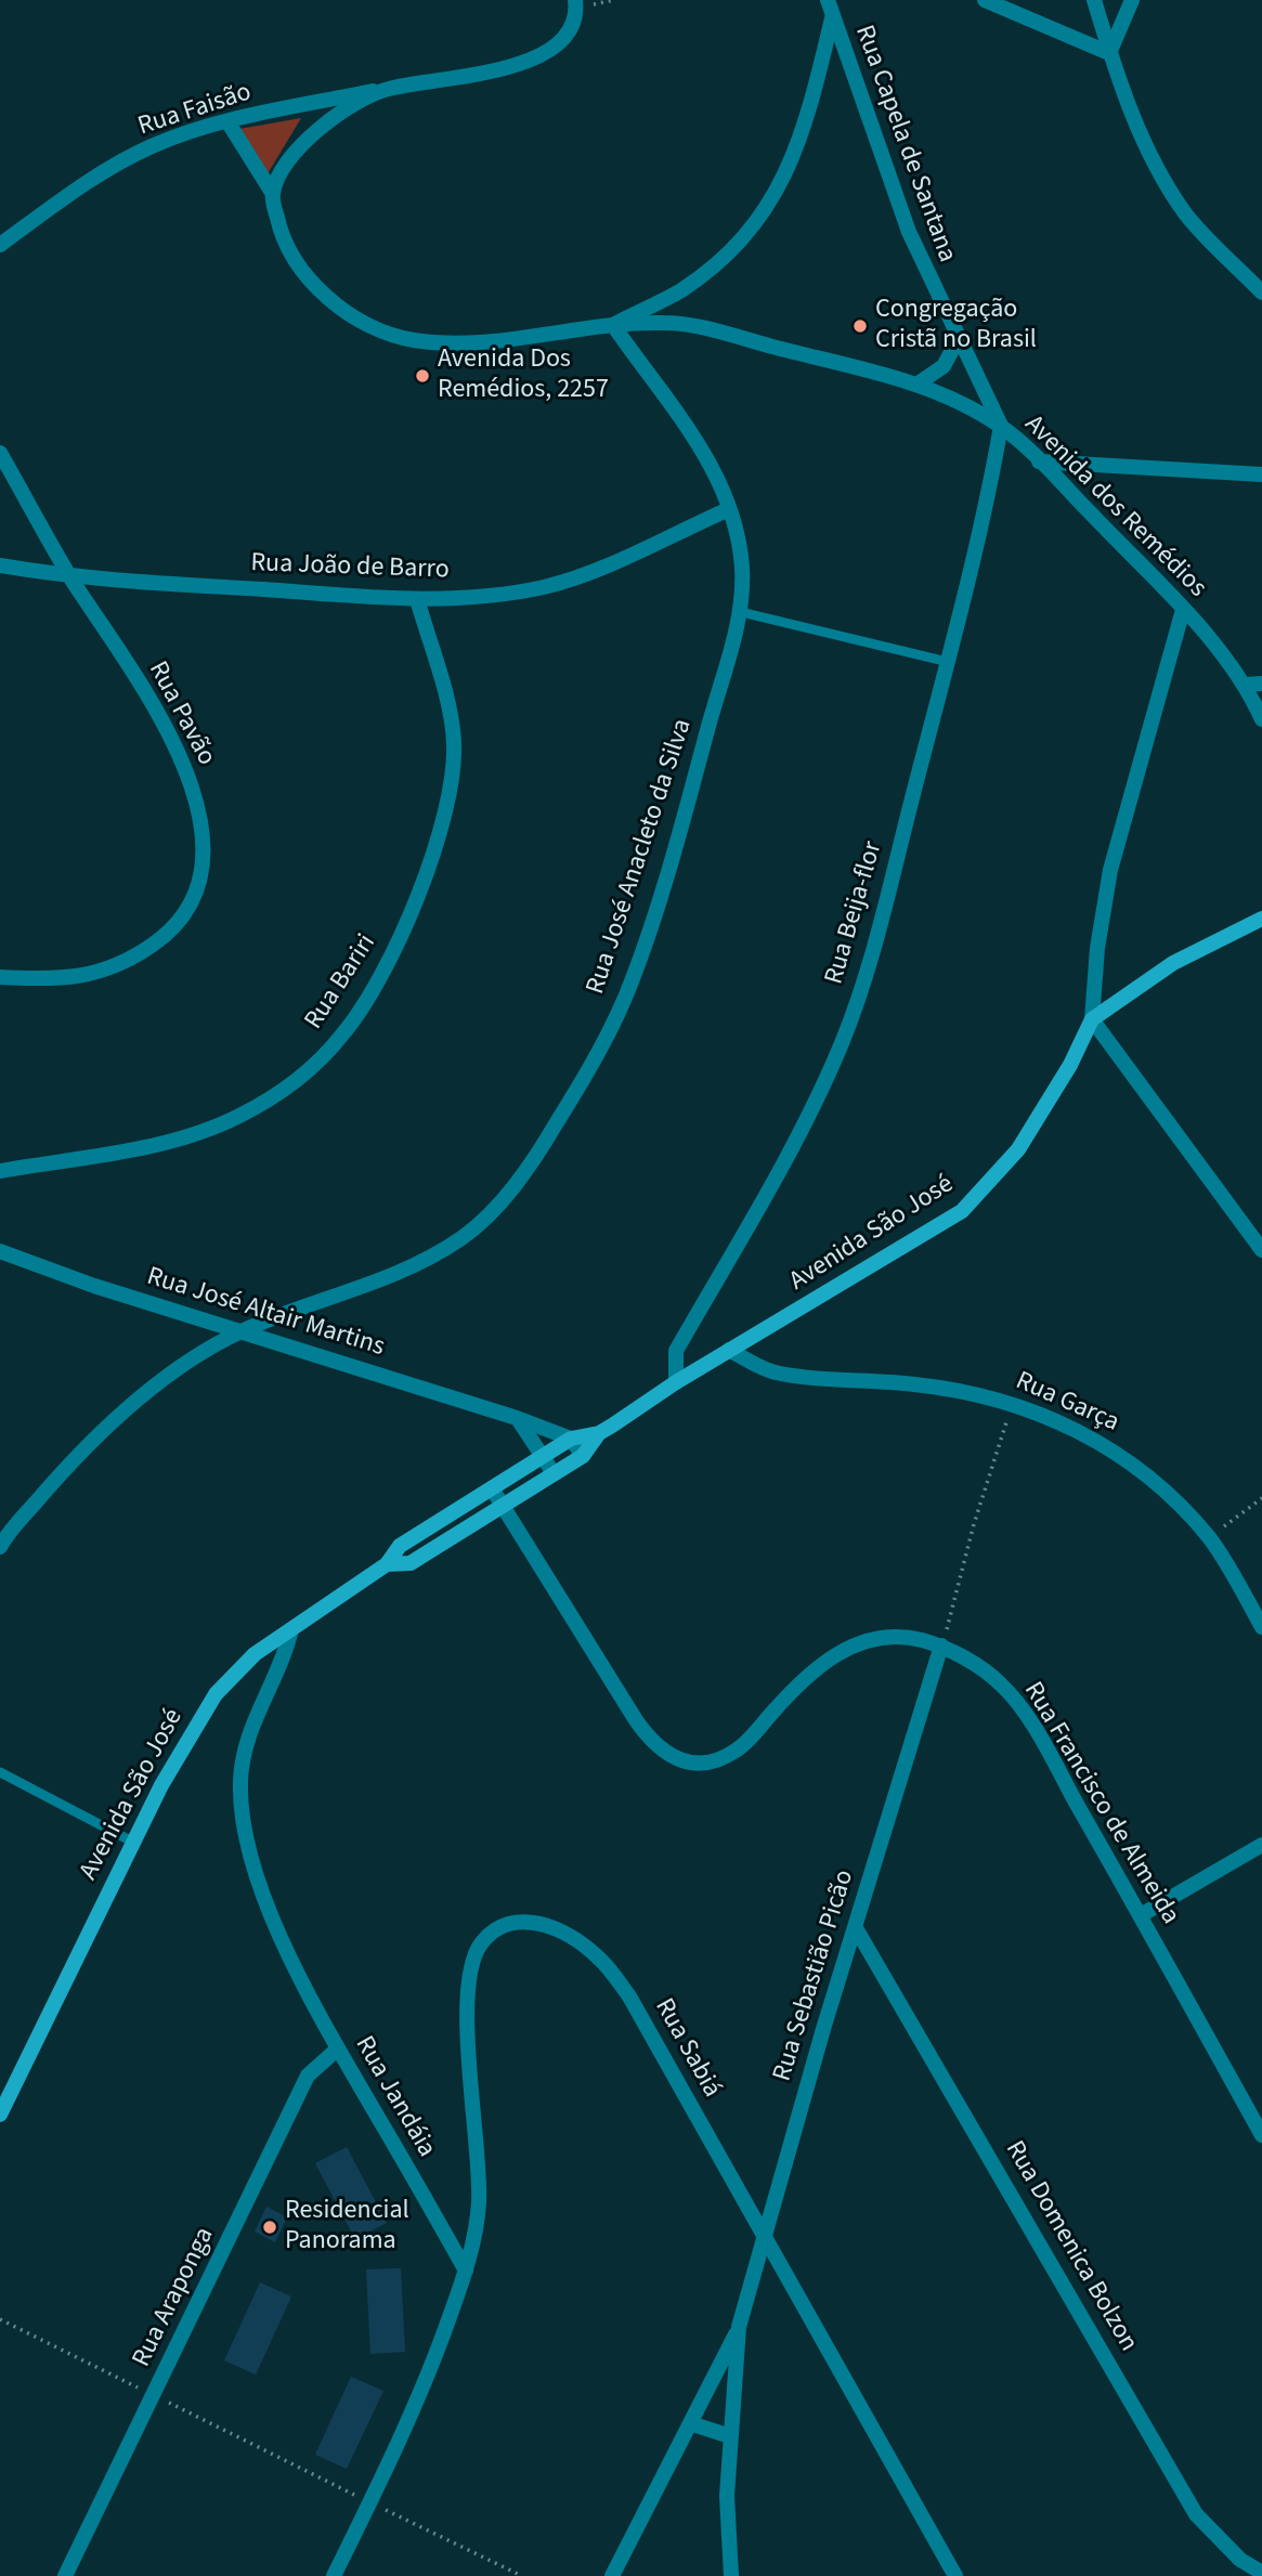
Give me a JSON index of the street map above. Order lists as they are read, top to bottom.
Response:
{
  "streets": {
    "main road": ["Avenida São José"],
    "street": [
      "Rua Faisão",
      "Rua Capela de Santana",
      "Avenida dos Remédios",
      "Rua João de Barro",
      "Rua Pavão",
      "Rua José Anacleto da Silva",
      "Rua Beija-flor",
      "Rua Bariri",
      "Rua José Altair Martins",
      "Rua Garça",
      "Rua Francisco de Almeida",
      "Rua Sebastião Picão",
      "Rua Sabiá",
      "Rua Jandáia",
      "Rua Domenica Bolzon",
      "Rua Araponga"
    ]
  },
  "crossings": [
    ["Rua Faisão", "Avenida dos Remédios"],
    ["Rua Capela de Santana", "Avenida dos Remédios"],
    ["Rua Capela de Santana", "Rua Beija-flor"],
    ["Avenida dos Remédios", "Rua José Anacleto da Silva"],
    ["Avenida dos Remédios", "Rua Beija-flor"],
    ["Rua João de Barro", "Rua Pavão"],
    ["Rua João de Barro", "Rua José Anacleto da Silva"],
    ["Rua João de Barro", "Rua Bariri"],
    ["Rua José Anacleto da Silva", "Rua José Altair Martins"],
    ["Rua Beija-flor", "Avenida São José"],
    ["Avenida São José", "Rua José Altair Martins"],
    ["Avenida São José", "Rua Garça"],
    ["Avenida São José", "Rua Francisco de Almeida"],
    ["Avenida São José", "Rua Jandáia"],
    ["Rua Francisco de Almeida", "Rua Sebastião Picão"],
    ["Rua Sebastião Picão", "Rua Sabiá"],
    ["Rua Sebastião Picão", "Rua Domenica Bolzon"],
    ["Rua Sabiá", "Rua Jandáia"],
    ["Rua Jandáia", "Rua Araponga"]
  ],
  "places": ["Congregação Cristã no Brasil", "Avenida Dos Remédios, 2257", "Residencial Panorama"]
}
